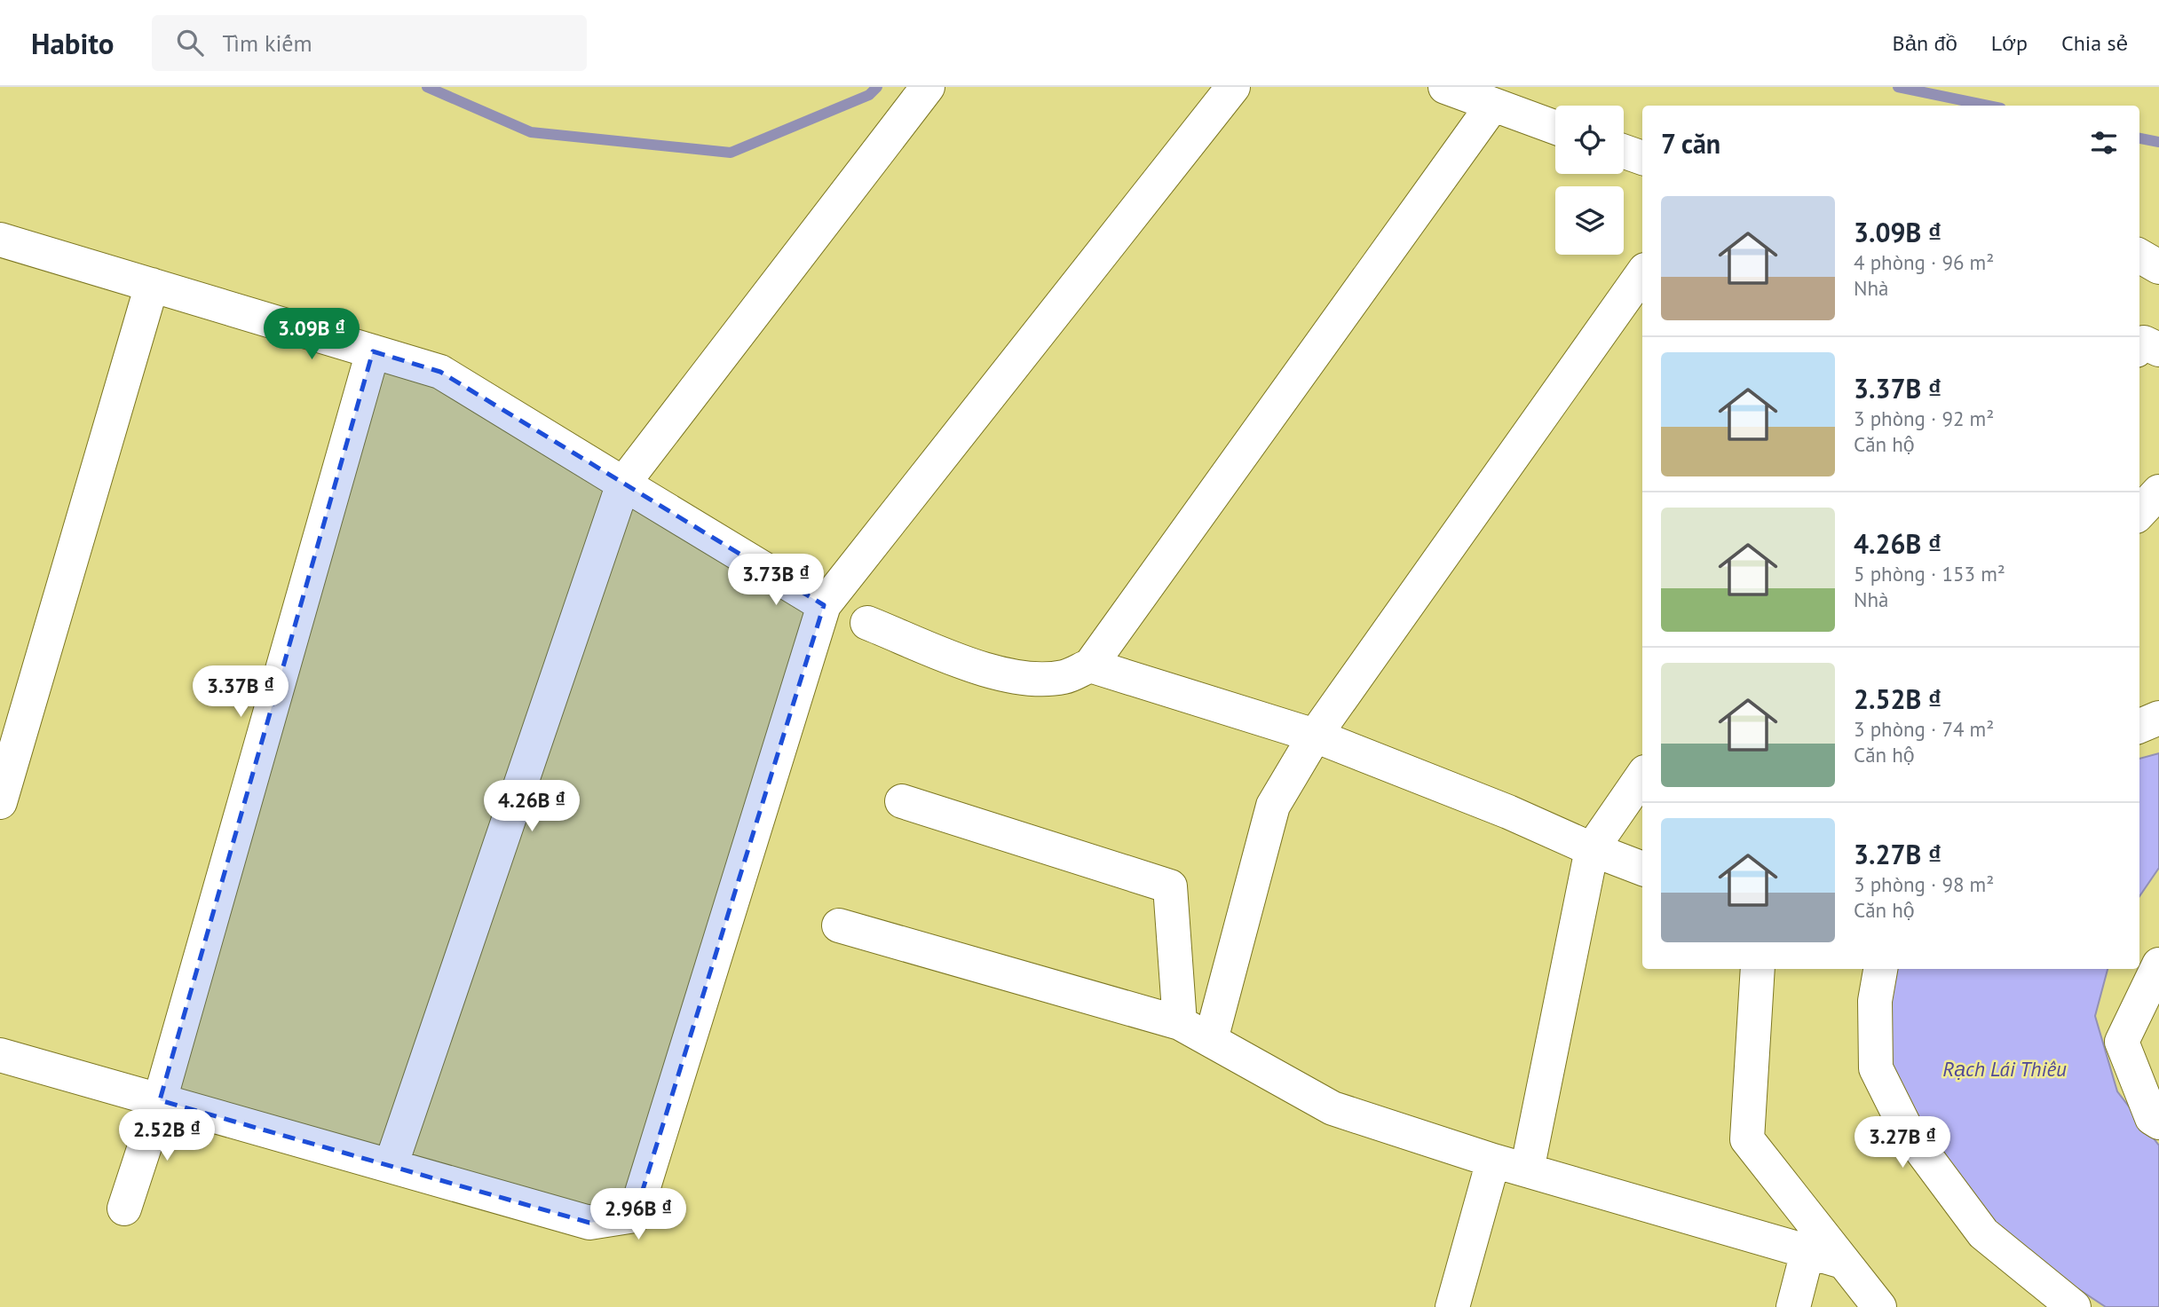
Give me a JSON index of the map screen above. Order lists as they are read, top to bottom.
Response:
{
  "water": ["Rạch Lái Thiêu"],
  "page": {
    "header": "Habito",
    "search": "Tìm kiếm",
    "nav": ["Bản đồ", "Lớp", "Chia sẻ"],
    "heading": "7 căn",
    "list": [
      {
        "name": "3.09B ₫",
        "note": "4 phòng · 96 m² · Nhà"
      },
      {
        "name": "3.37B ₫",
        "note": "3 phòng · 92 m² · Căn hộ"
      },
      {
        "name": "4.26B ₫",
        "note": "5 phòng · 153 m² · Nhà"
      },
      {
        "name": "2.52B ₫",
        "note": "3 phòng · 74 m² · Căn hộ"
      },
      {
        "name": "3.27B ₫",
        "note": "3 phòng · 98 m² · Căn hộ"
      }
    ],
    "price": [
      "3.09B ₫",
      "3.73B ₫",
      "3.37B ₫",
      "4.26B ₫",
      "2.52B ₫",
      "3.27B ₫",
      "2.96B ₫"
    ]
  }
}
